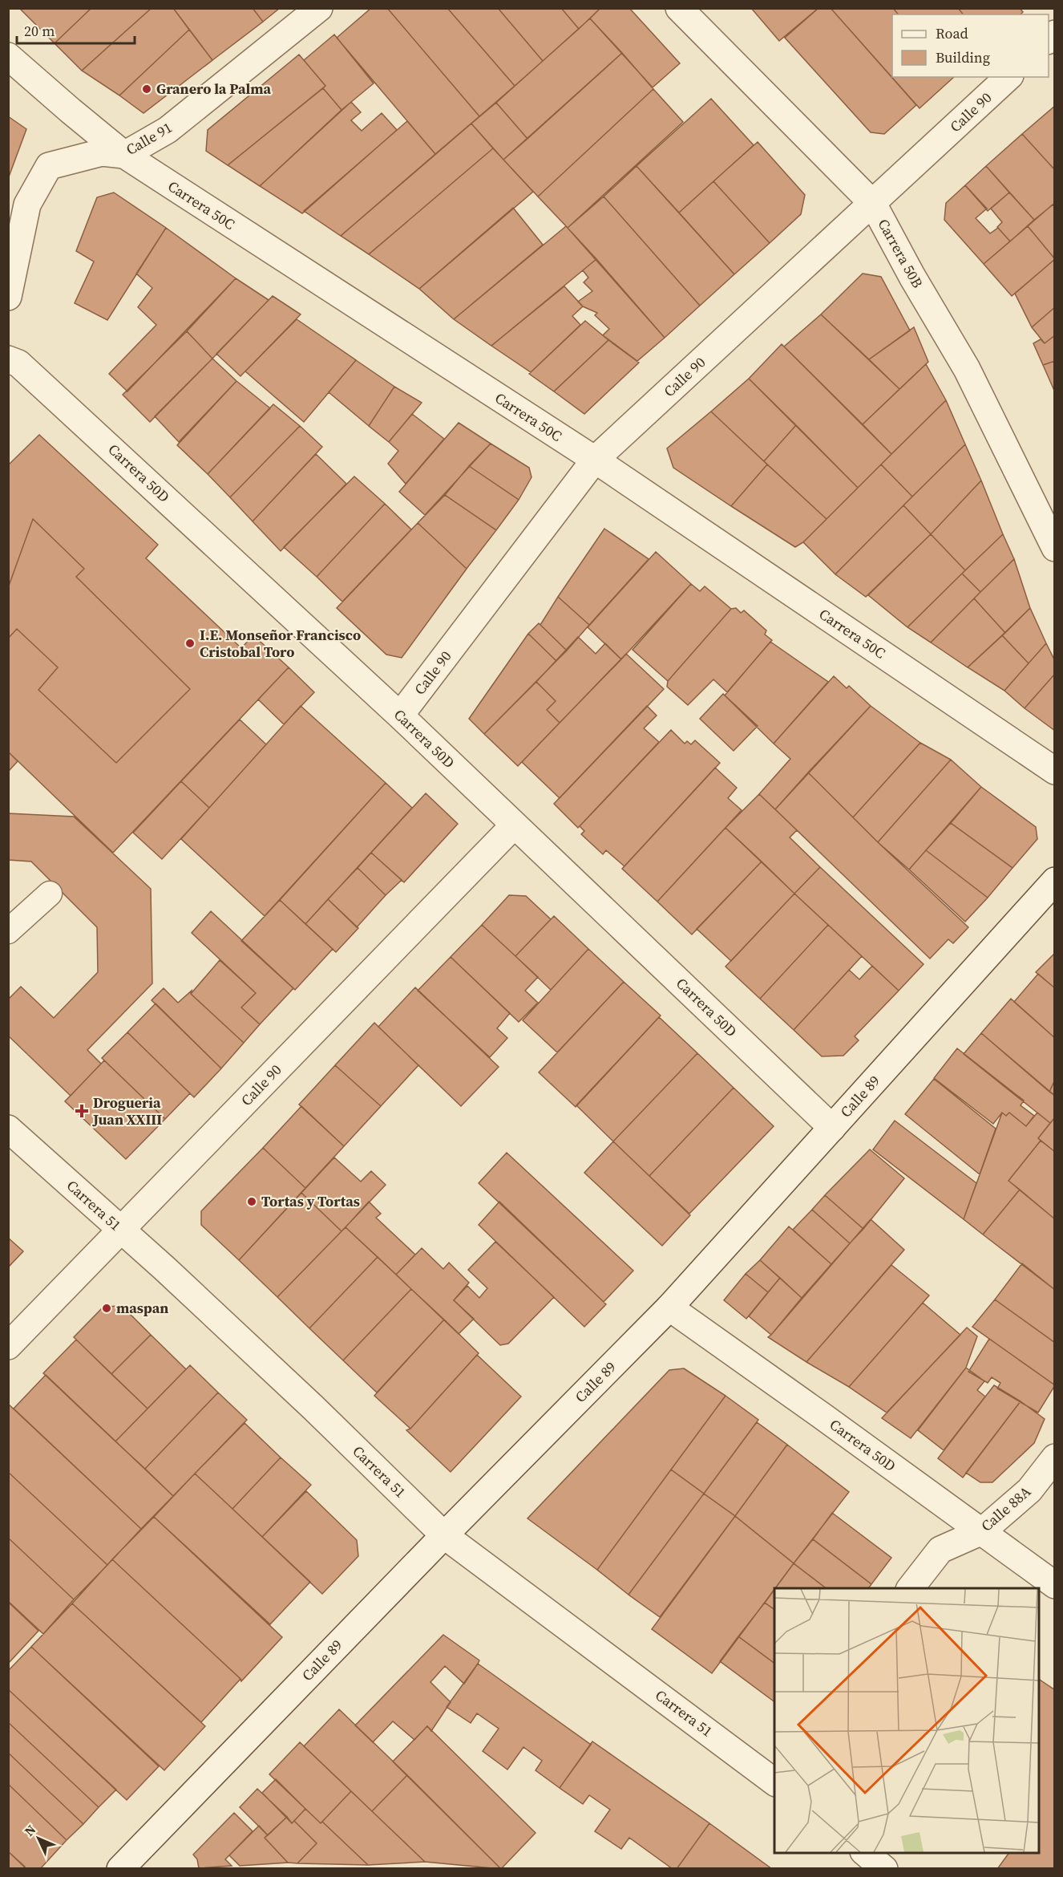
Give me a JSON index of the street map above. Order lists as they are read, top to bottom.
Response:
{
  "streets": {
    "street": [
      "Calle 90",
      "Calle 91",
      "Carrera 50C",
      "Carrera 50B",
      "Carrera 50D",
      "Calle 89",
      "Carrera 51",
      "Calle 88A"
    ]
  },
  "crossings": [
    ["Calle 90", "Carrera 50C"],
    ["Calle 90", "Carrera 50B"],
    ["Calle 90", "Carrera 50D"],
    ["Calle 90", "Carrera 51"],
    ["Calle 91", "Carrera 50C"],
    ["Carrera 50D", "Calle 89"],
    ["Carrera 50D", "Calle 88A"],
    ["Calle 89", "Carrera 51"]
  ],
  "places": {
    "other": [
      "Granero la Palma",
      "I.E. Monseñor Francisco Cristobal Toro",
      "Tortas y Tortas",
      "maspan"
    ],
    "health": ["Drogueria Juan XXIII"]
  },
  "legend": ["Road", "Building"],
  "scale_bar": "20 m",
  "north": "top left"
}
